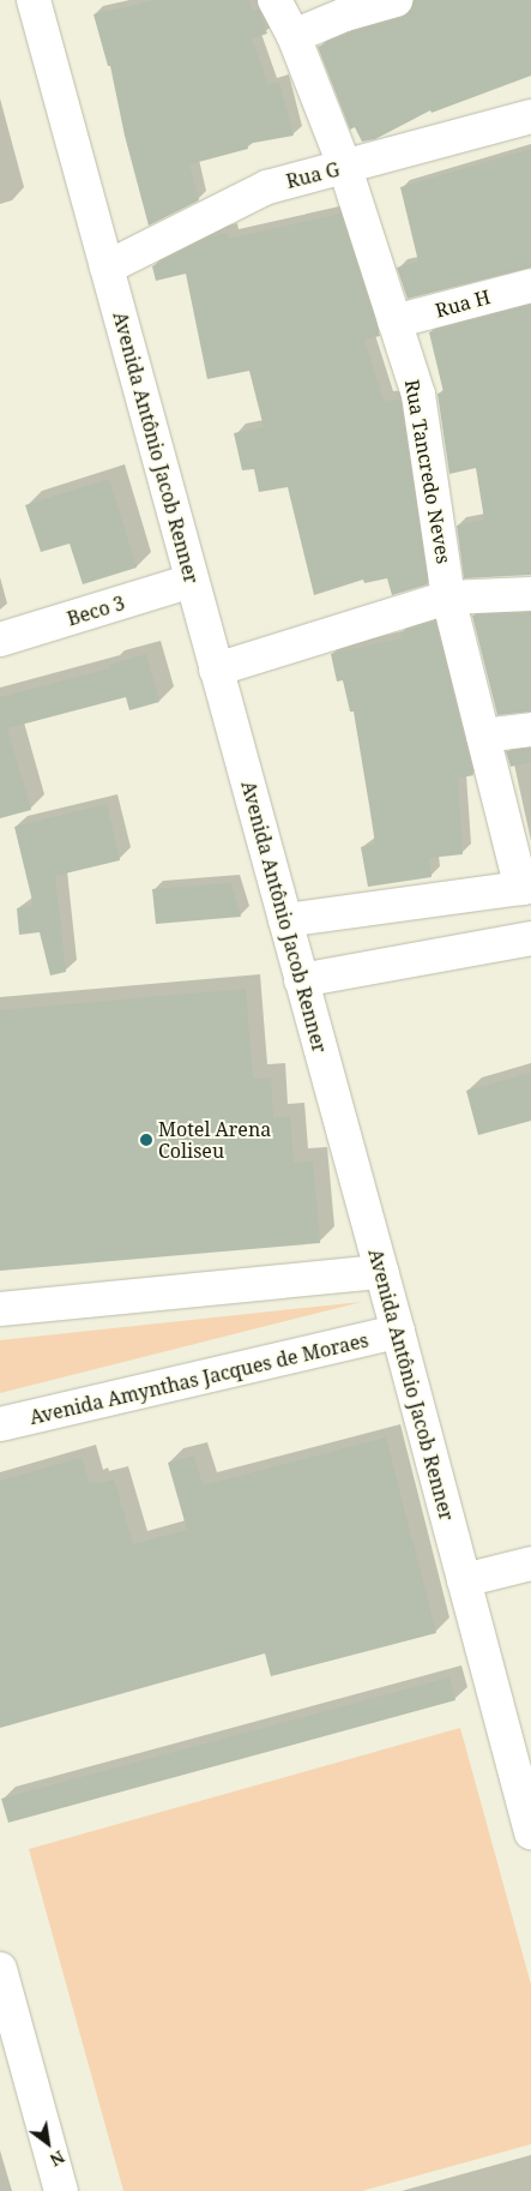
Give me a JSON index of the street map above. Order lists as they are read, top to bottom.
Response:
{
  "streets": {
    "street": [
      "Rua G",
      "Rua H",
      "Avenida Antônio Jacob Renner",
      "Rua Tancredo Neves",
      "Beco 3",
      "Avenida Amynthas Jacques de Moraes"
    ]
  },
  "crossings": [
    ["Rua G", "Avenida Antônio Jacob Renner"],
    ["Rua G", "Rua Tancredo Neves"],
    ["Rua H", "Rua Tancredo Neves"],
    ["Avenida Antônio Jacob Renner", "Beco 3"],
    ["Avenida Antônio Jacob Renner", "Avenida Amynthas Jacques de Moraes"]
  ],
  "places": ["Motel Arena Coliseu"],
  "north": "bottom right"
}
